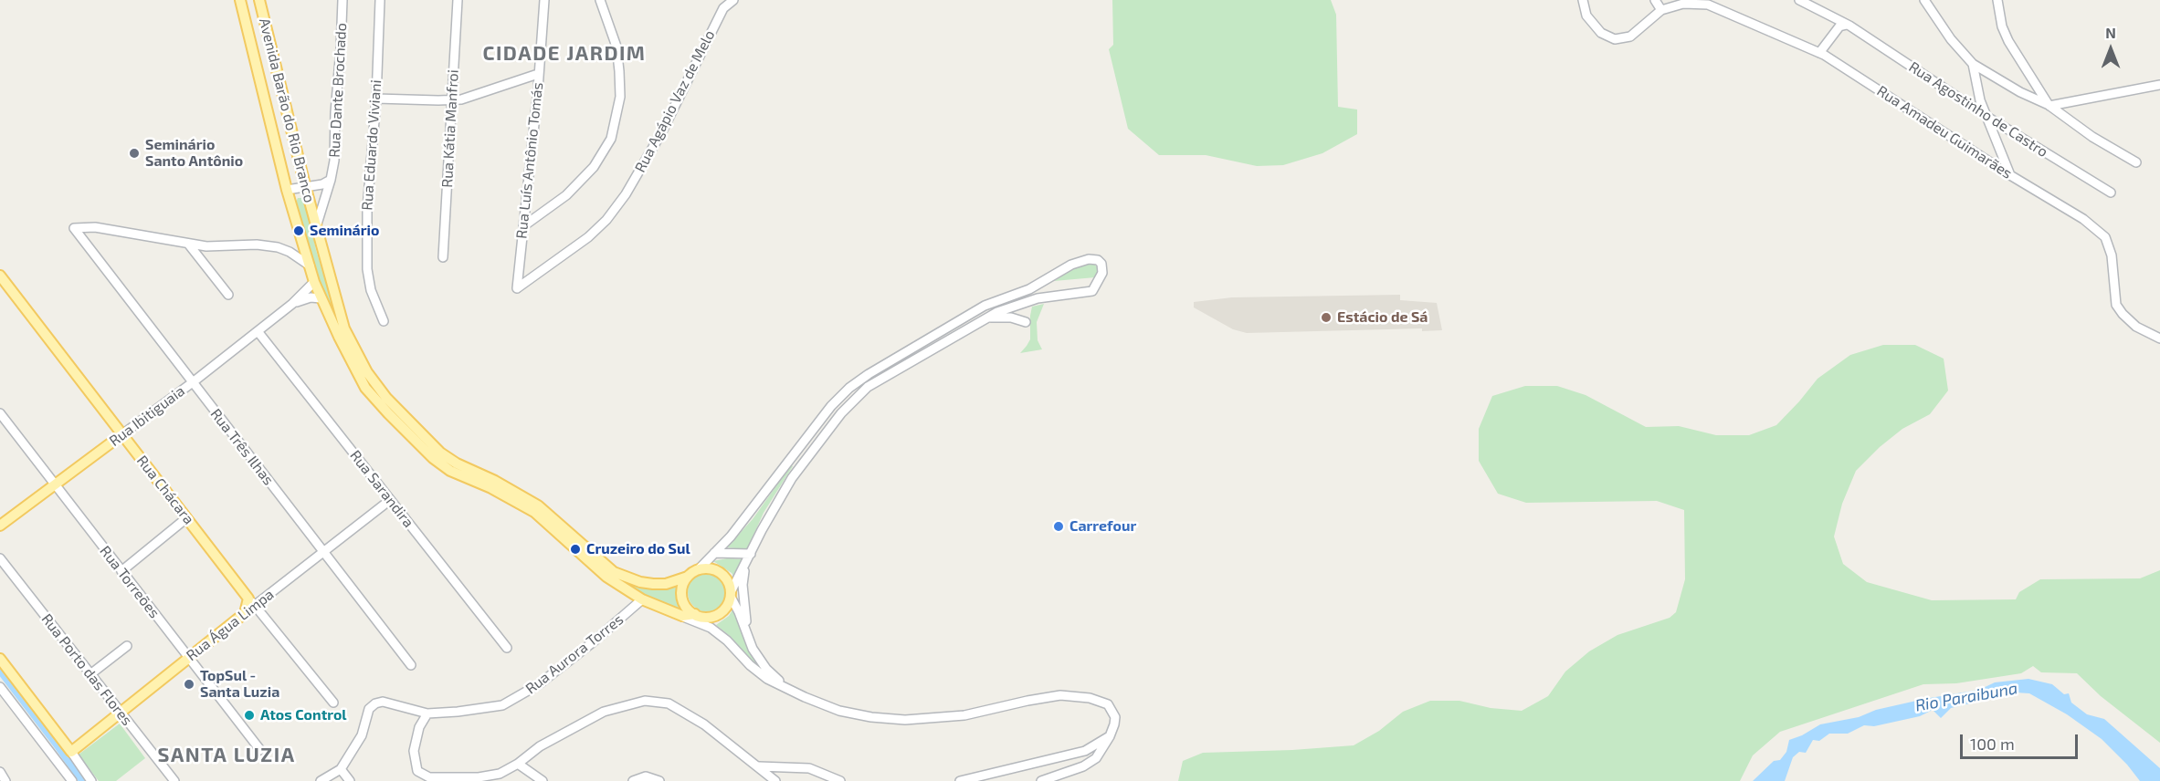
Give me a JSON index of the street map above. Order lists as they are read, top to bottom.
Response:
{
  "streets": {
    "main road": [
      "Avenida Barão do Rio Branco",
      "Rua Ibitiguaia",
      "Rua Chácara",
      "Rua Água Limpa"
    ],
    "street": [
      "Rua Dante Brochado",
      "Rua Agápio Vaz de Melo",
      "Rua Agostinho de Castro",
      "Rua Kátia Manfroi",
      "Rua Amadeu Guimarães",
      "Rua Eduardo Viviani",
      "Rua Luís Antônio Tomás",
      "Rua Três Ilhas",
      "Rua Sarandira",
      "Rua Torreões",
      "Rua Aurora Torres",
      "Rua Porto das Flores"
    ]
  },
  "crossings": [
    ["Rua Dante Brochado", "Avenida Barão do Rio Branco"],
    ["Rua Agápio Vaz de Melo", "Rua Luís Antônio Tomás"],
    ["Avenida Barão do Rio Branco", "Rua Ibitiguaia"],
    ["Avenida Barão do Rio Branco", "Rua Aurora Torres"],
    ["Rua Ibitiguaia", "Rua Três Ilhas"],
    ["Rua Ibitiguaia", "Rua Sarandira"],
    ["Rua Ibitiguaia", "Rua Chácara"],
    ["Rua Ibitiguaia", "Rua Torreões"],
    ["Rua Três Ilhas", "Rua Água Limpa"],
    ["Rua Sarandira", "Rua Água Limpa"],
    ["Rua Chácara", "Rua Água Limpa"],
    ["Rua Torreões", "Rua Água Limpa"],
    ["Rua Água Limpa", "Rua Porto das Flores"]
  ],
  "districts": ["CIDADE JARDIM", "SANTA LUZIA"],
  "water": ["Rio Paraibuna"],
  "places": [
    "Seminário Santo Antônio",
    "Seminário",
    "Estácio de Sá",
    "Carrefour",
    "Cruzeiro do Sul",
    "TopSul - Santa Luzia",
    "Atos Control"
  ],
  "scale_bar": "100 m",
  "north": "top"
}
